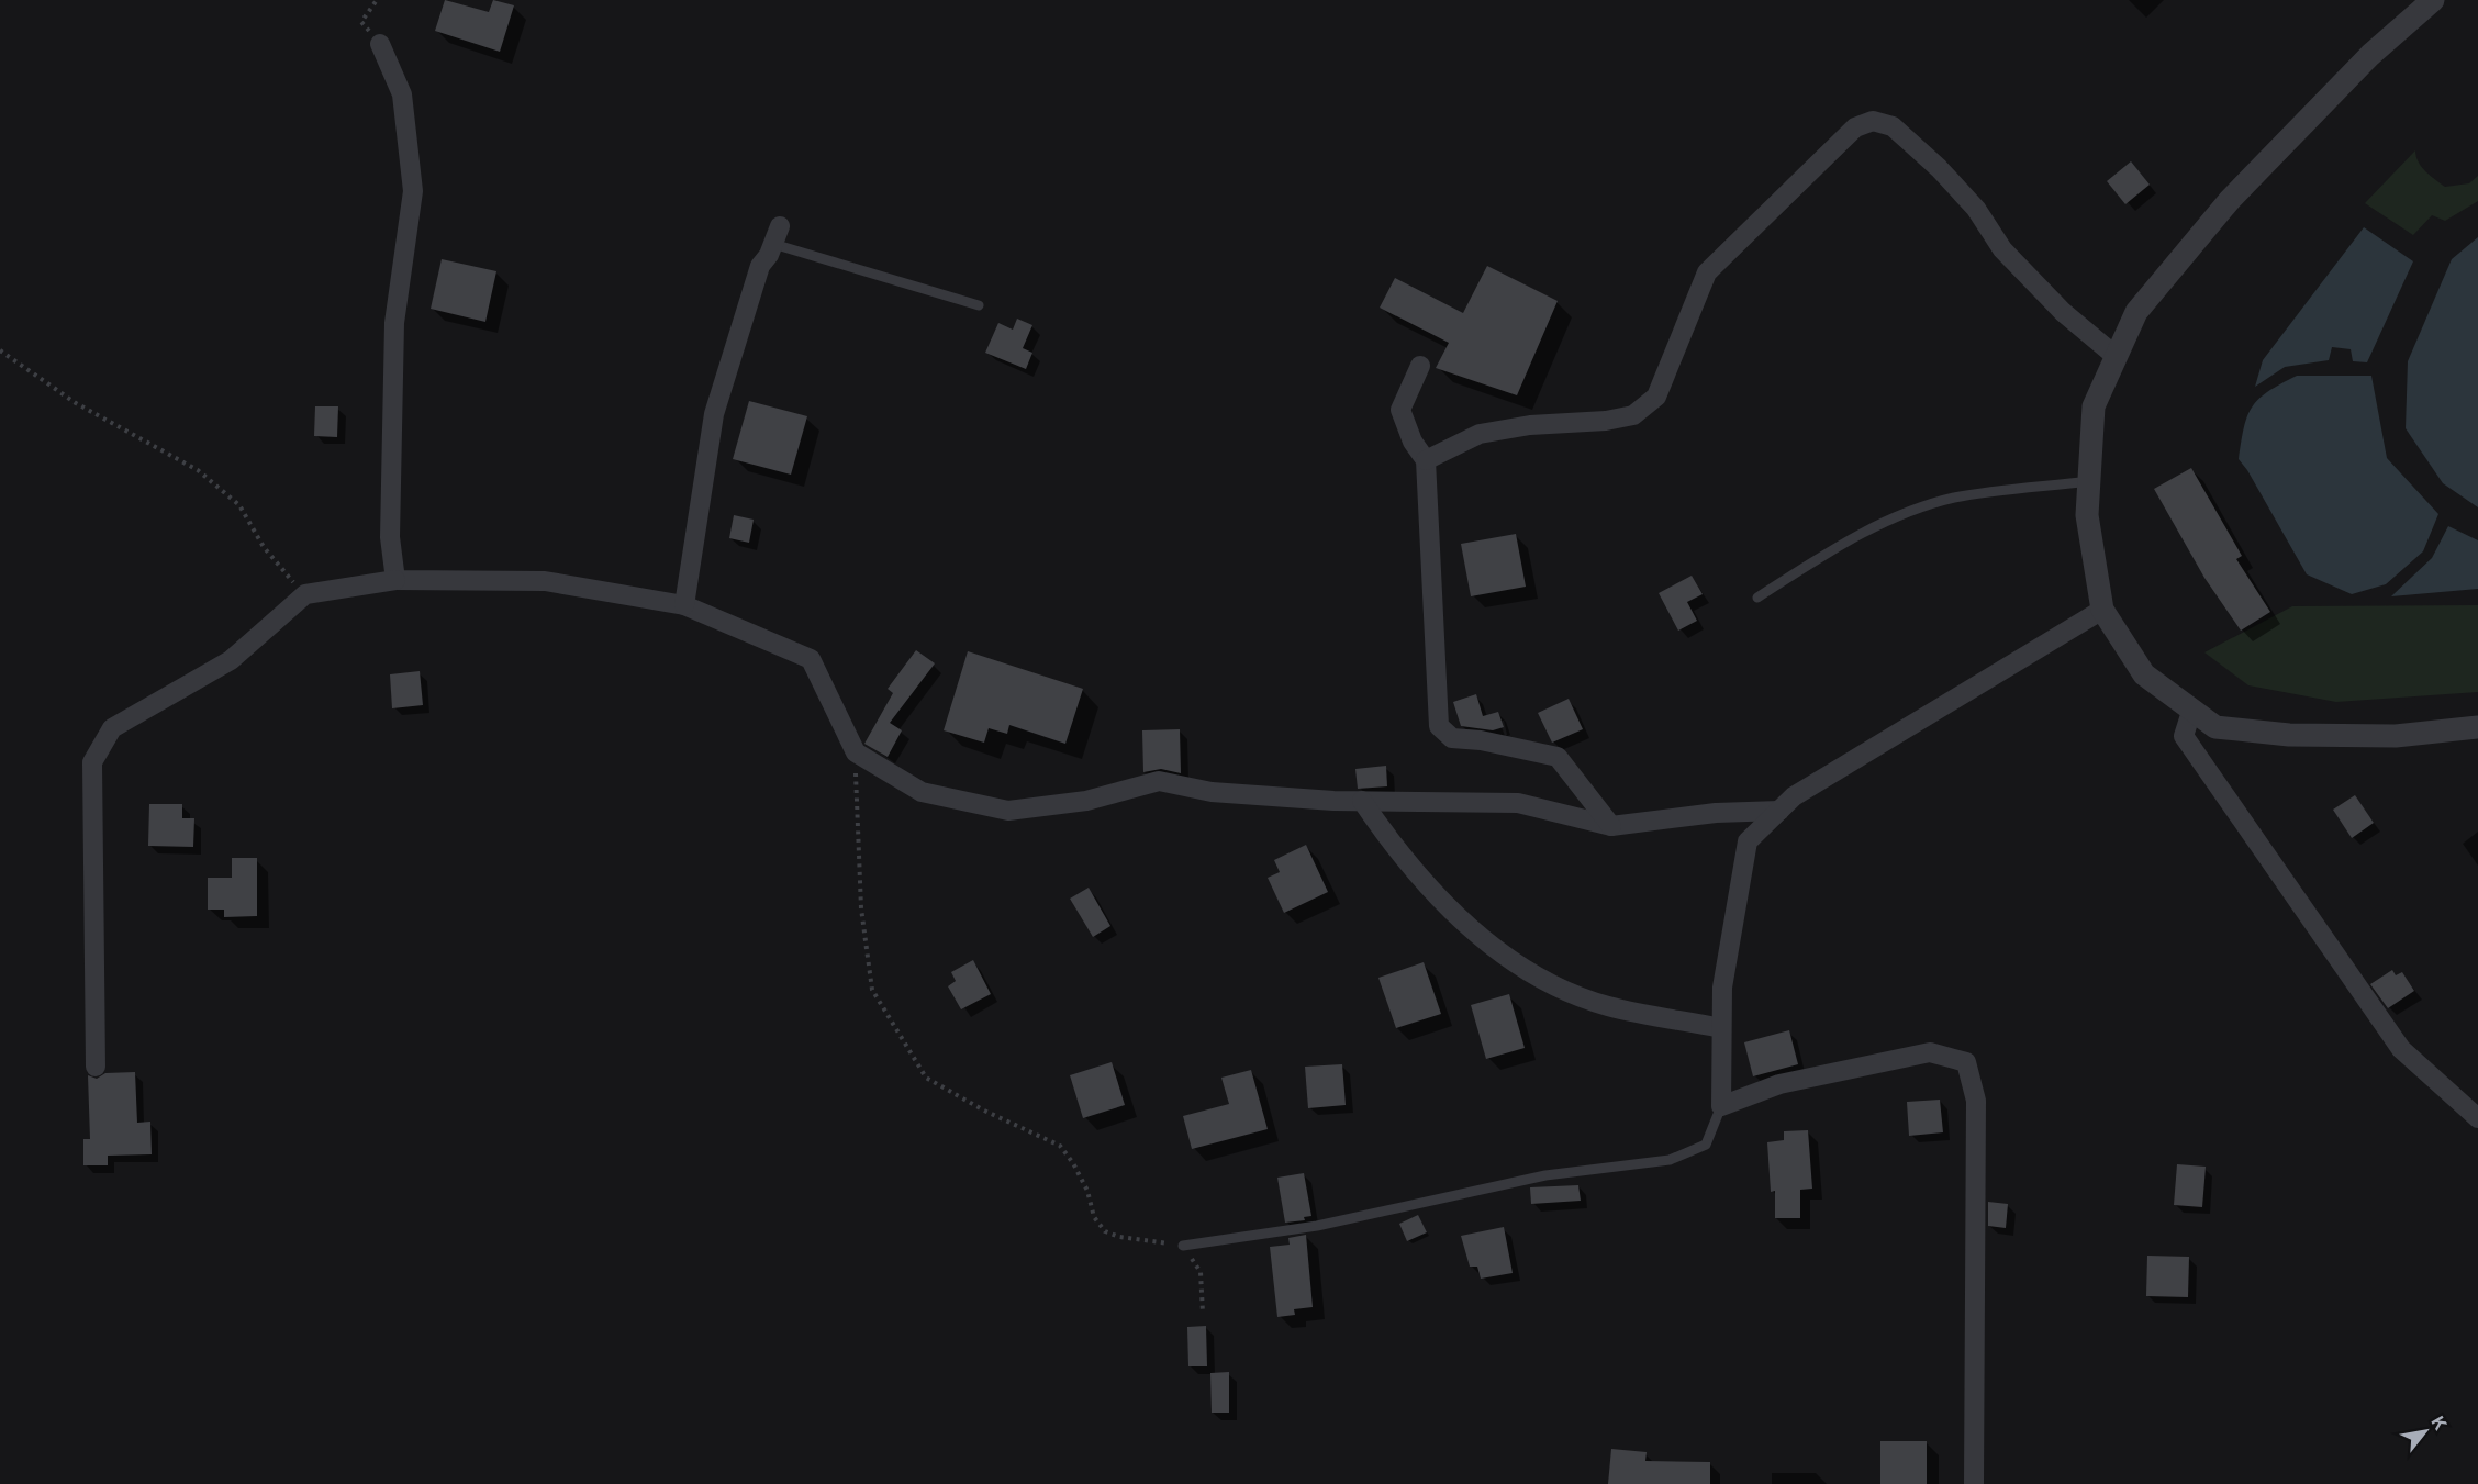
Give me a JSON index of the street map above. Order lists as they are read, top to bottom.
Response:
{
  "north": "top right"
}
